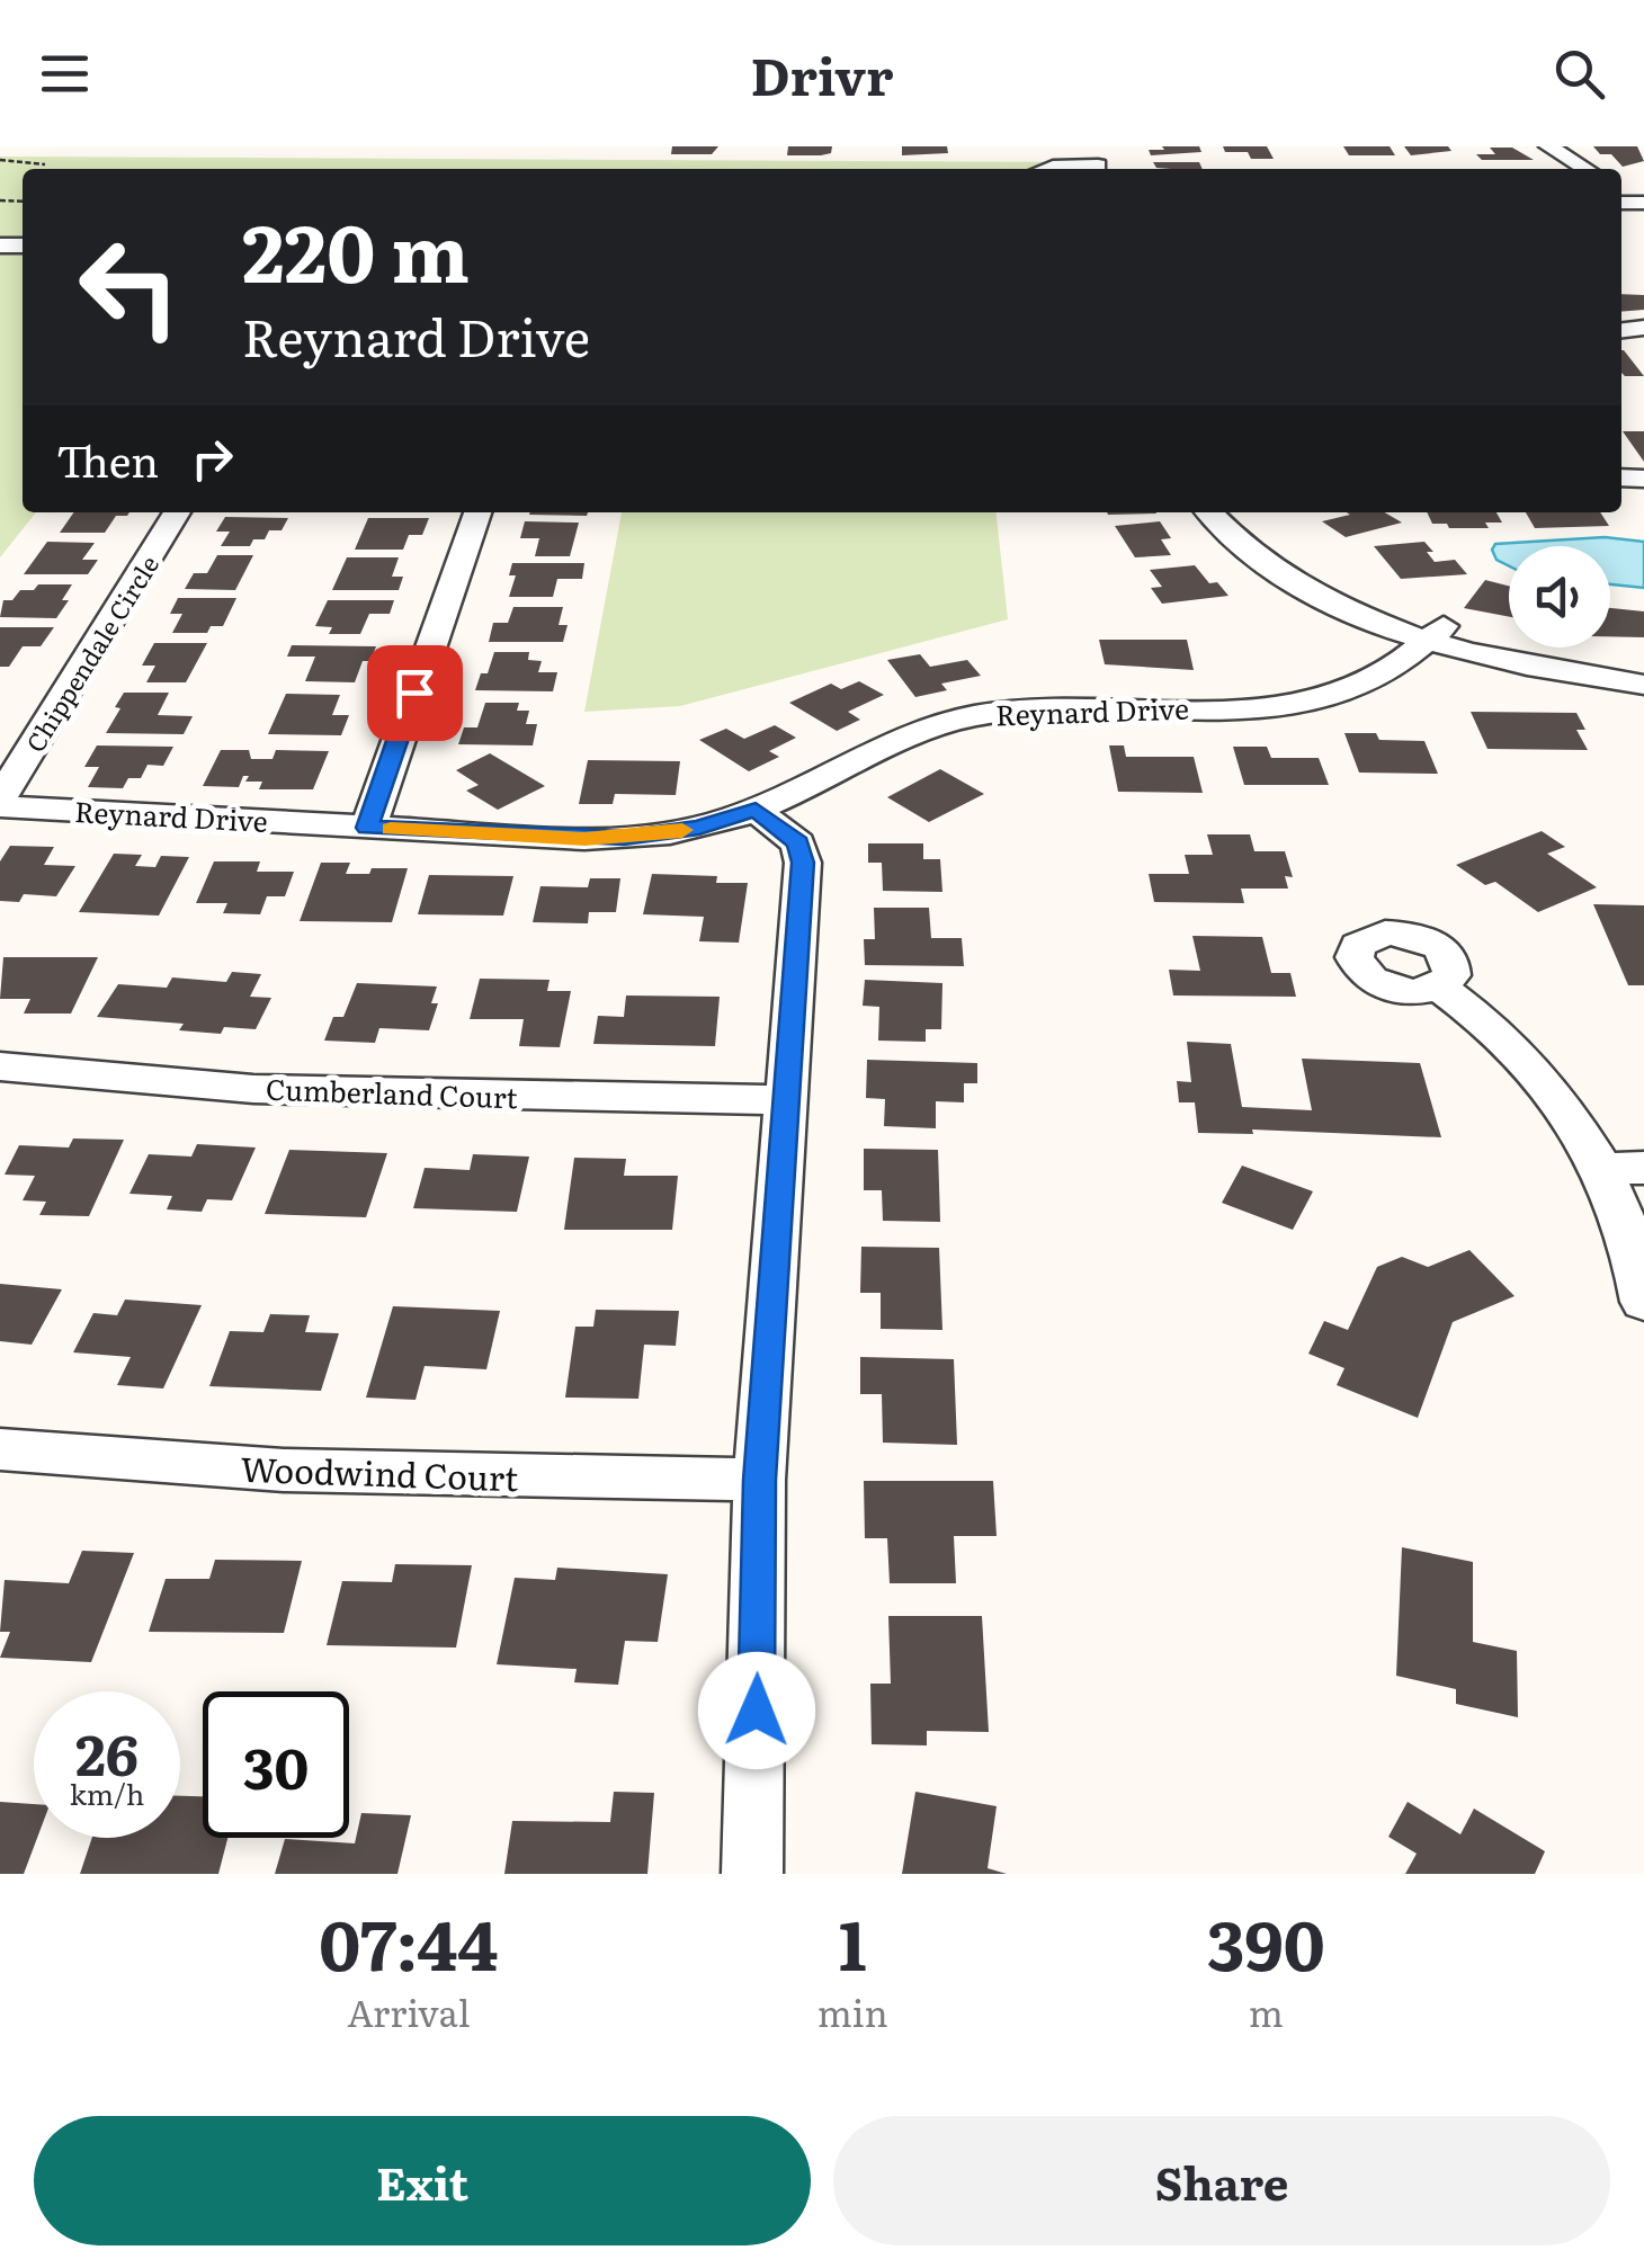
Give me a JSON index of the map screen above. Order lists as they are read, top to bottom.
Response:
{
  "streets": {
    "street": [
      "Chippendale Circle",
      "Reynard Drive",
      "Cumberland Court",
      "Woodwind Court"
    ]
  },
  "crossings": [
    ["Chippendale Circle", "Reynard Drive"]
  ],
  "page": {
    "header": "Drivr",
    "turn": ["220 m", "Reynard Drive"],
    "then": "Then",
    "speed": "26 km/h",
    "limit": "30",
    "eta": [
      "07:44",
      "Arrival",
      "1",
      "min",
      "390",
      "m"
    ],
    "buttons": ["Exit", "Share"]
  }
}
